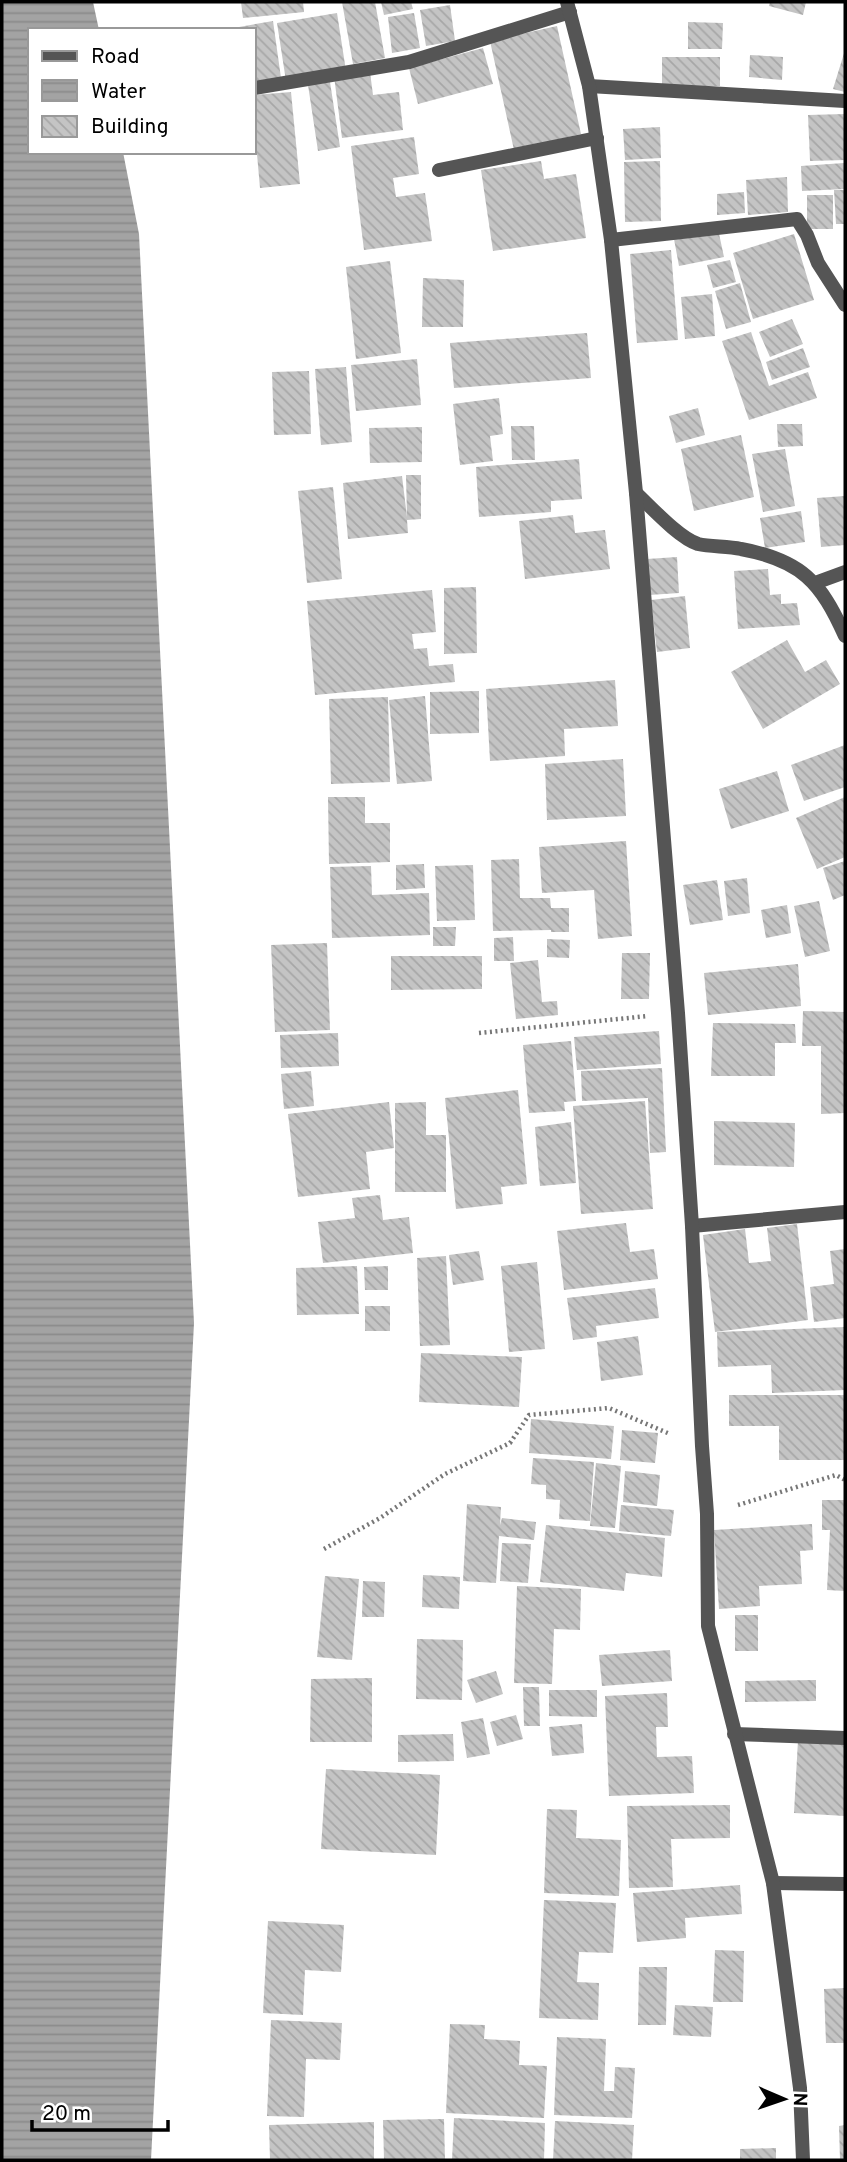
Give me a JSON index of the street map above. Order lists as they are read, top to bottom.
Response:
{
  "legend": ["Road", "Water", "Building"],
  "scale_bar": "20 m",
  "north": "right"
}
